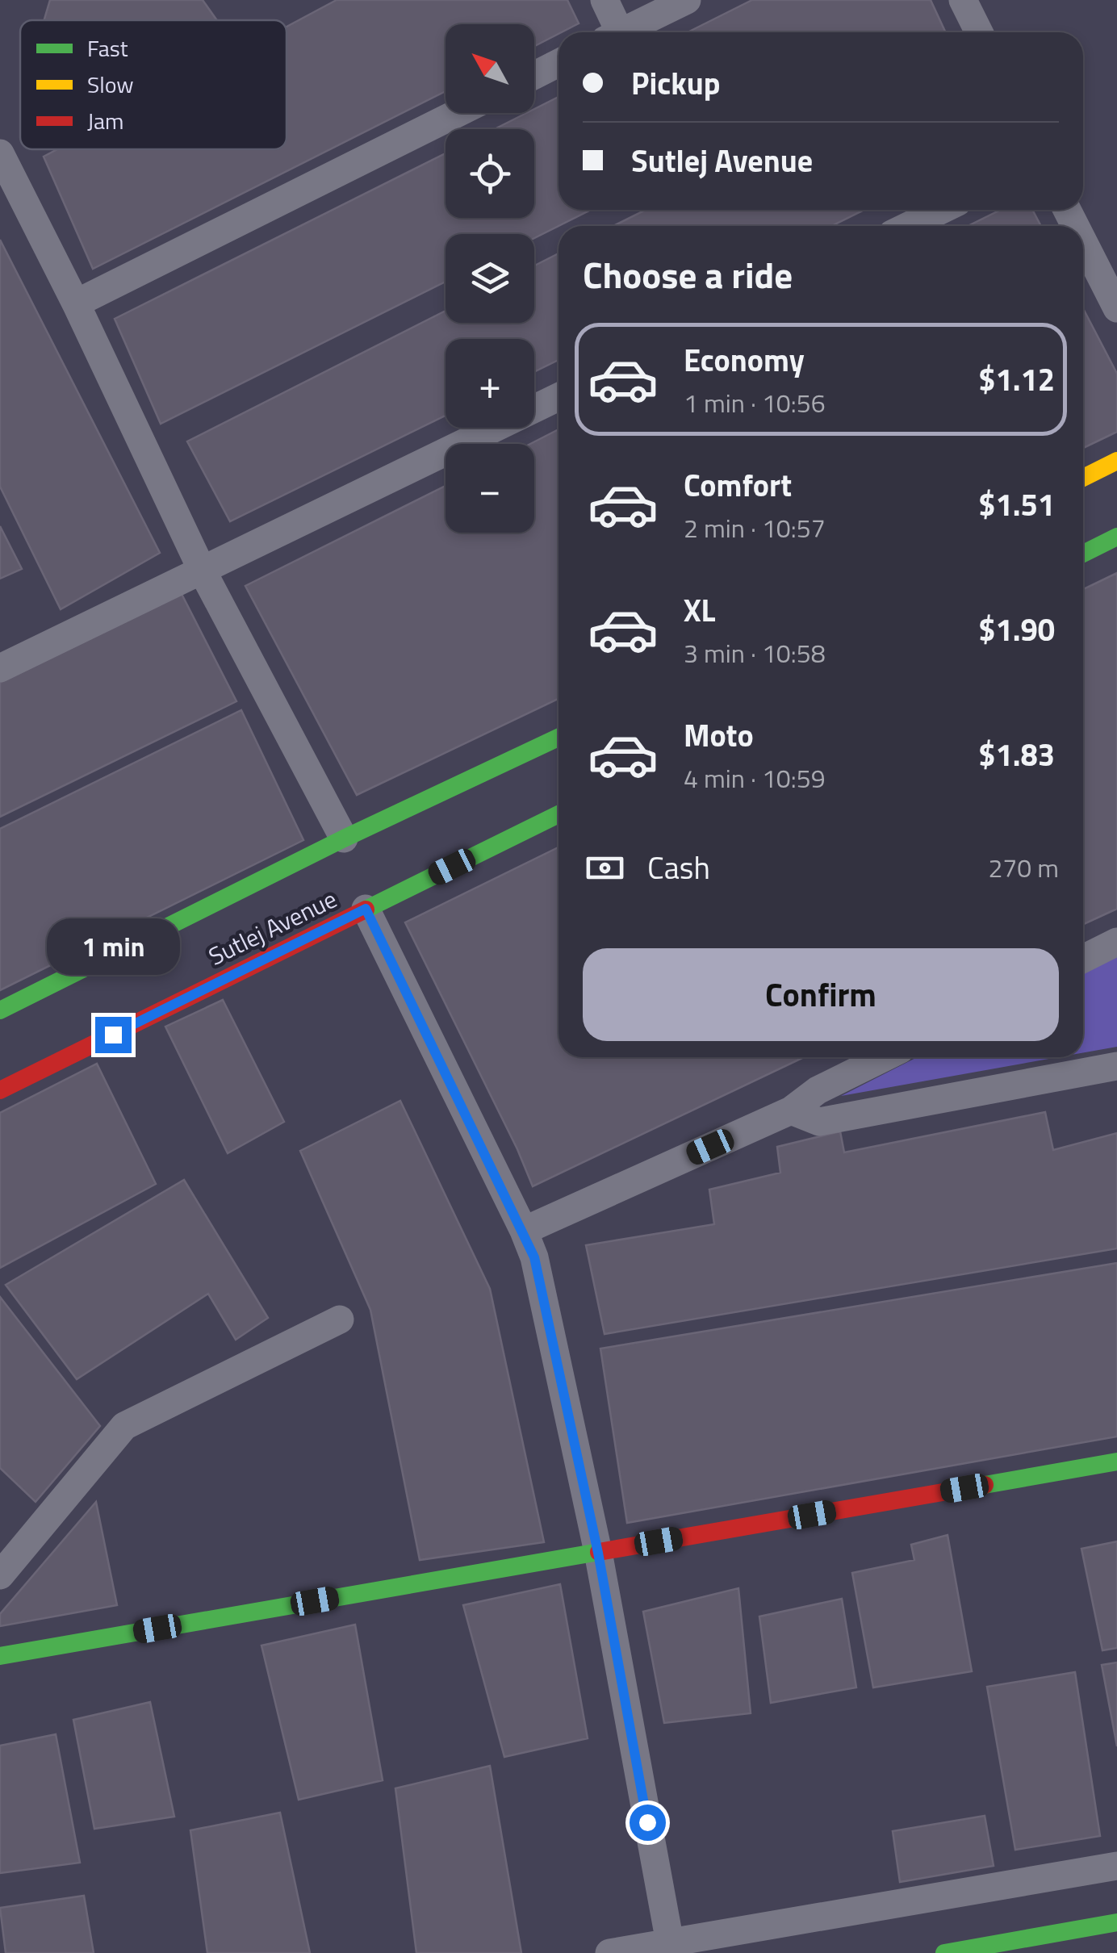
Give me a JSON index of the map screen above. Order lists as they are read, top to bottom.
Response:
{
  "streets": {
    "street": ["Sutlej Avenue"]
  },
  "legend": ["Fast", "Slow", "Jam"],
  "north": "top left",
  "page": {
    "map_buttons": ["+", "−"],
    "banner": ["Pickup", "Sutlej Avenue"],
    "heading": "Choose a ride",
    "list": [
      {
        "name": "Economy",
        "note": "1 min · 10:56",
        "value": "$1.12"
      },
      {
        "name": "Comfort",
        "note": "2 min · 10:57",
        "value": "$1.51"
      },
      {
        "name": "XL",
        "note": "3 min · 10:58",
        "value": "$1.90"
      },
      {
        "name": "Moto",
        "note": "4 min · 10:59",
        "value": "$1.83"
      }
    ],
    "pay": ["Cash", "270 m"],
    "bubble": "1 min",
    "buttons": "Confirm"
  }
}
